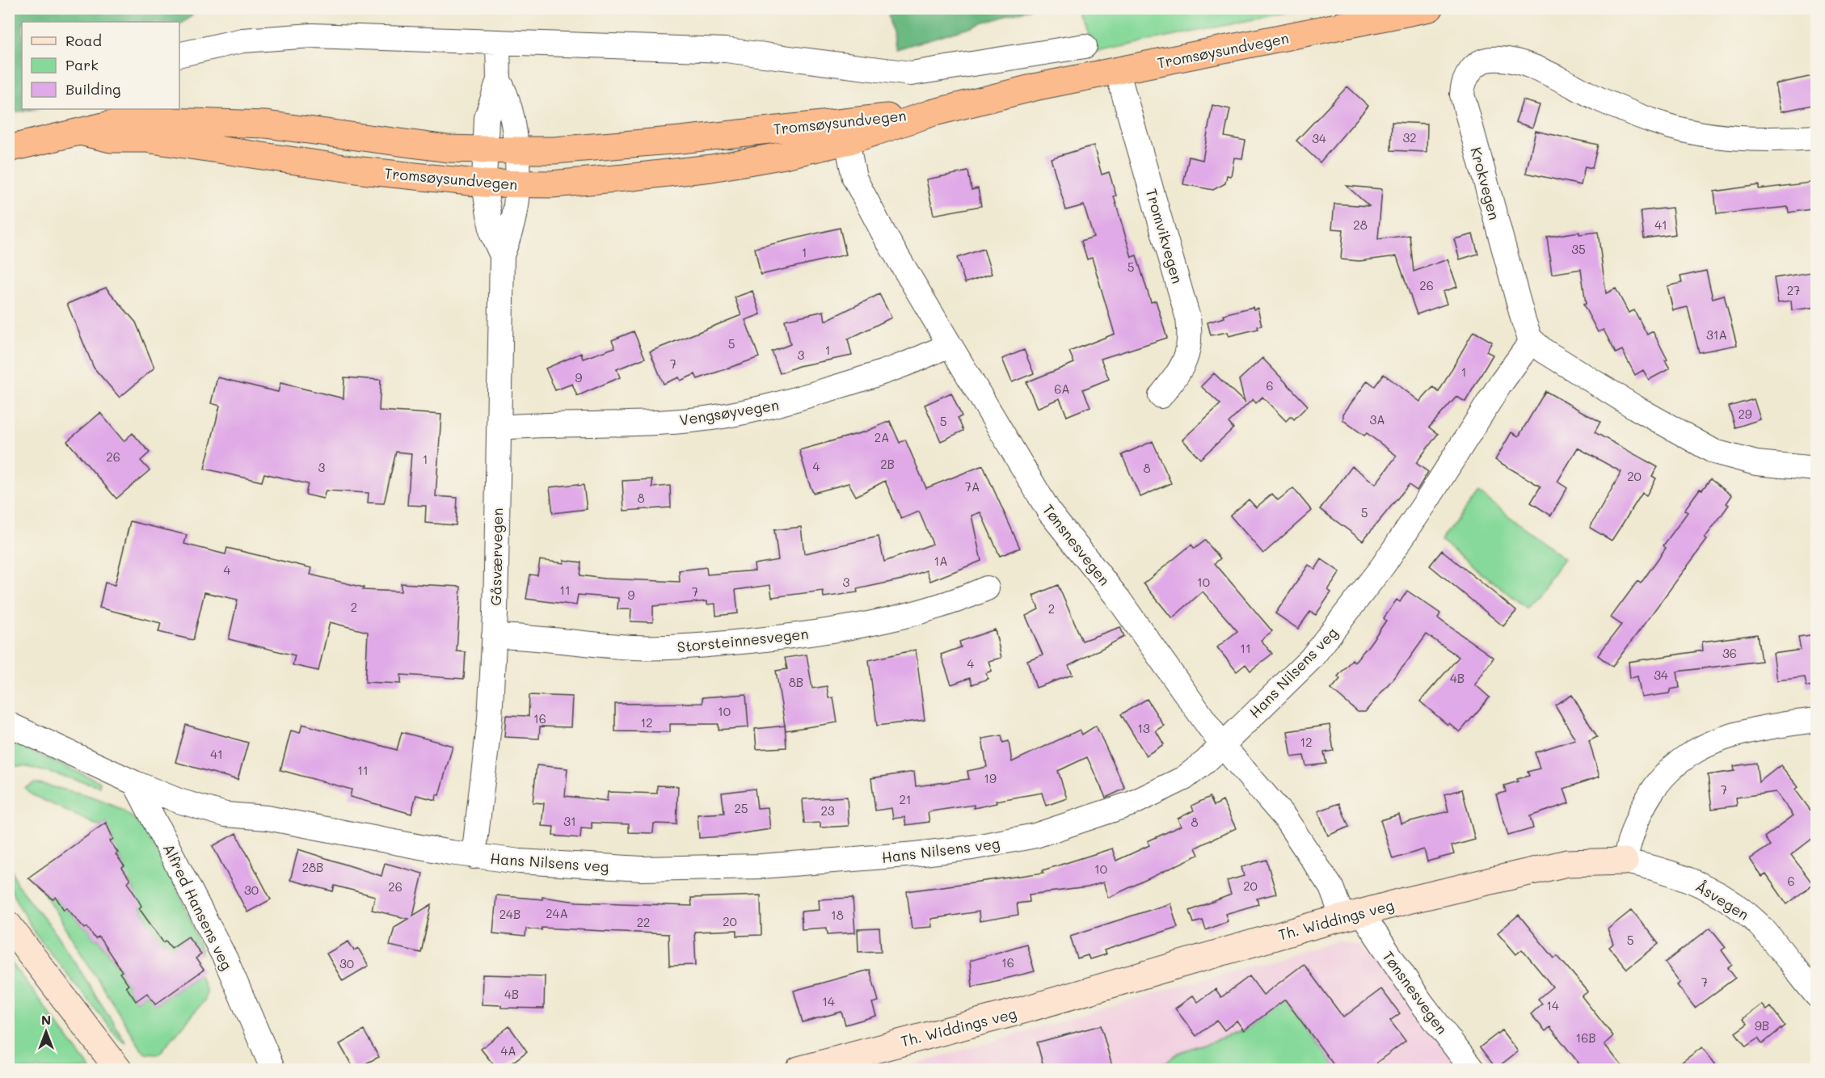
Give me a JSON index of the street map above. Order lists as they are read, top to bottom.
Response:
{
  "streets": {
    "highway": ["Tromsøysundvegen"],
    "street": [
      "Krokvegen",
      "Tromvikvegen",
      "Vengsøyvegen",
      "Tønsnesvegen",
      "Gåsværvegen",
      "Storsteinnesvegen",
      "Hans Nilsens veg",
      "Åsvegen",
      "Alfred Hansens veg",
      "Th. Widdings veg"
    ]
  },
  "crossings": [
    ["Tromsøysundvegen", "Tromvikvegen"],
    ["Tromsøysundvegen", "Tønsnesvegen"],
    ["Tromsøysundvegen", "Gåsværvegen"],
    ["Krokvegen", "Hans Nilsens veg"],
    ["Vengsøyvegen", "Tønsnesvegen"],
    ["Vengsøyvegen", "Gåsværvegen"],
    ["Tønsnesvegen", "Hans Nilsens veg"],
    ["Tønsnesvegen", "Th. Widdings veg"],
    ["Gåsværvegen", "Storsteinnesvegen"],
    ["Gåsværvegen", "Hans Nilsens veg"],
    ["Hans Nilsens veg", "Alfred Hansens veg"],
    ["Åsvegen", "Th. Widdings veg"]
  ],
  "house_numbers": [
    "32",
    "34",
    "28",
    "41",
    "35",
    "1",
    "5",
    "26",
    "27",
    "31A",
    "5",
    "1",
    "3",
    "7",
    "1",
    "9",
    "6",
    "6A",
    "29",
    "3A",
    "5",
    "2A",
    "26",
    "1",
    "2B",
    "4",
    "3",
    "8",
    "20",
    "7A",
    "8",
    "5",
    "1A",
    "4",
    "3",
    "10",
    "11",
    "7",
    "9",
    "2",
    "2",
    "11",
    "36",
    "4",
    "34",
    "4B",
    "8B",
    "10",
    "16",
    "12",
    "13",
    "12",
    "41",
    "11",
    "19",
    "7",
    "21",
    "25",
    "23",
    "31",
    "8",
    "28B",
    "10",
    "6",
    "20",
    "26",
    "30",
    "24A",
    "24B",
    "18",
    "20",
    "22",
    "5",
    "16",
    "30",
    "7",
    "4B",
    "14",
    "14",
    "9B",
    "16B",
    "4A"
  ],
  "legend": ["Road", "Park", "Building"],
  "north": "top"
}
